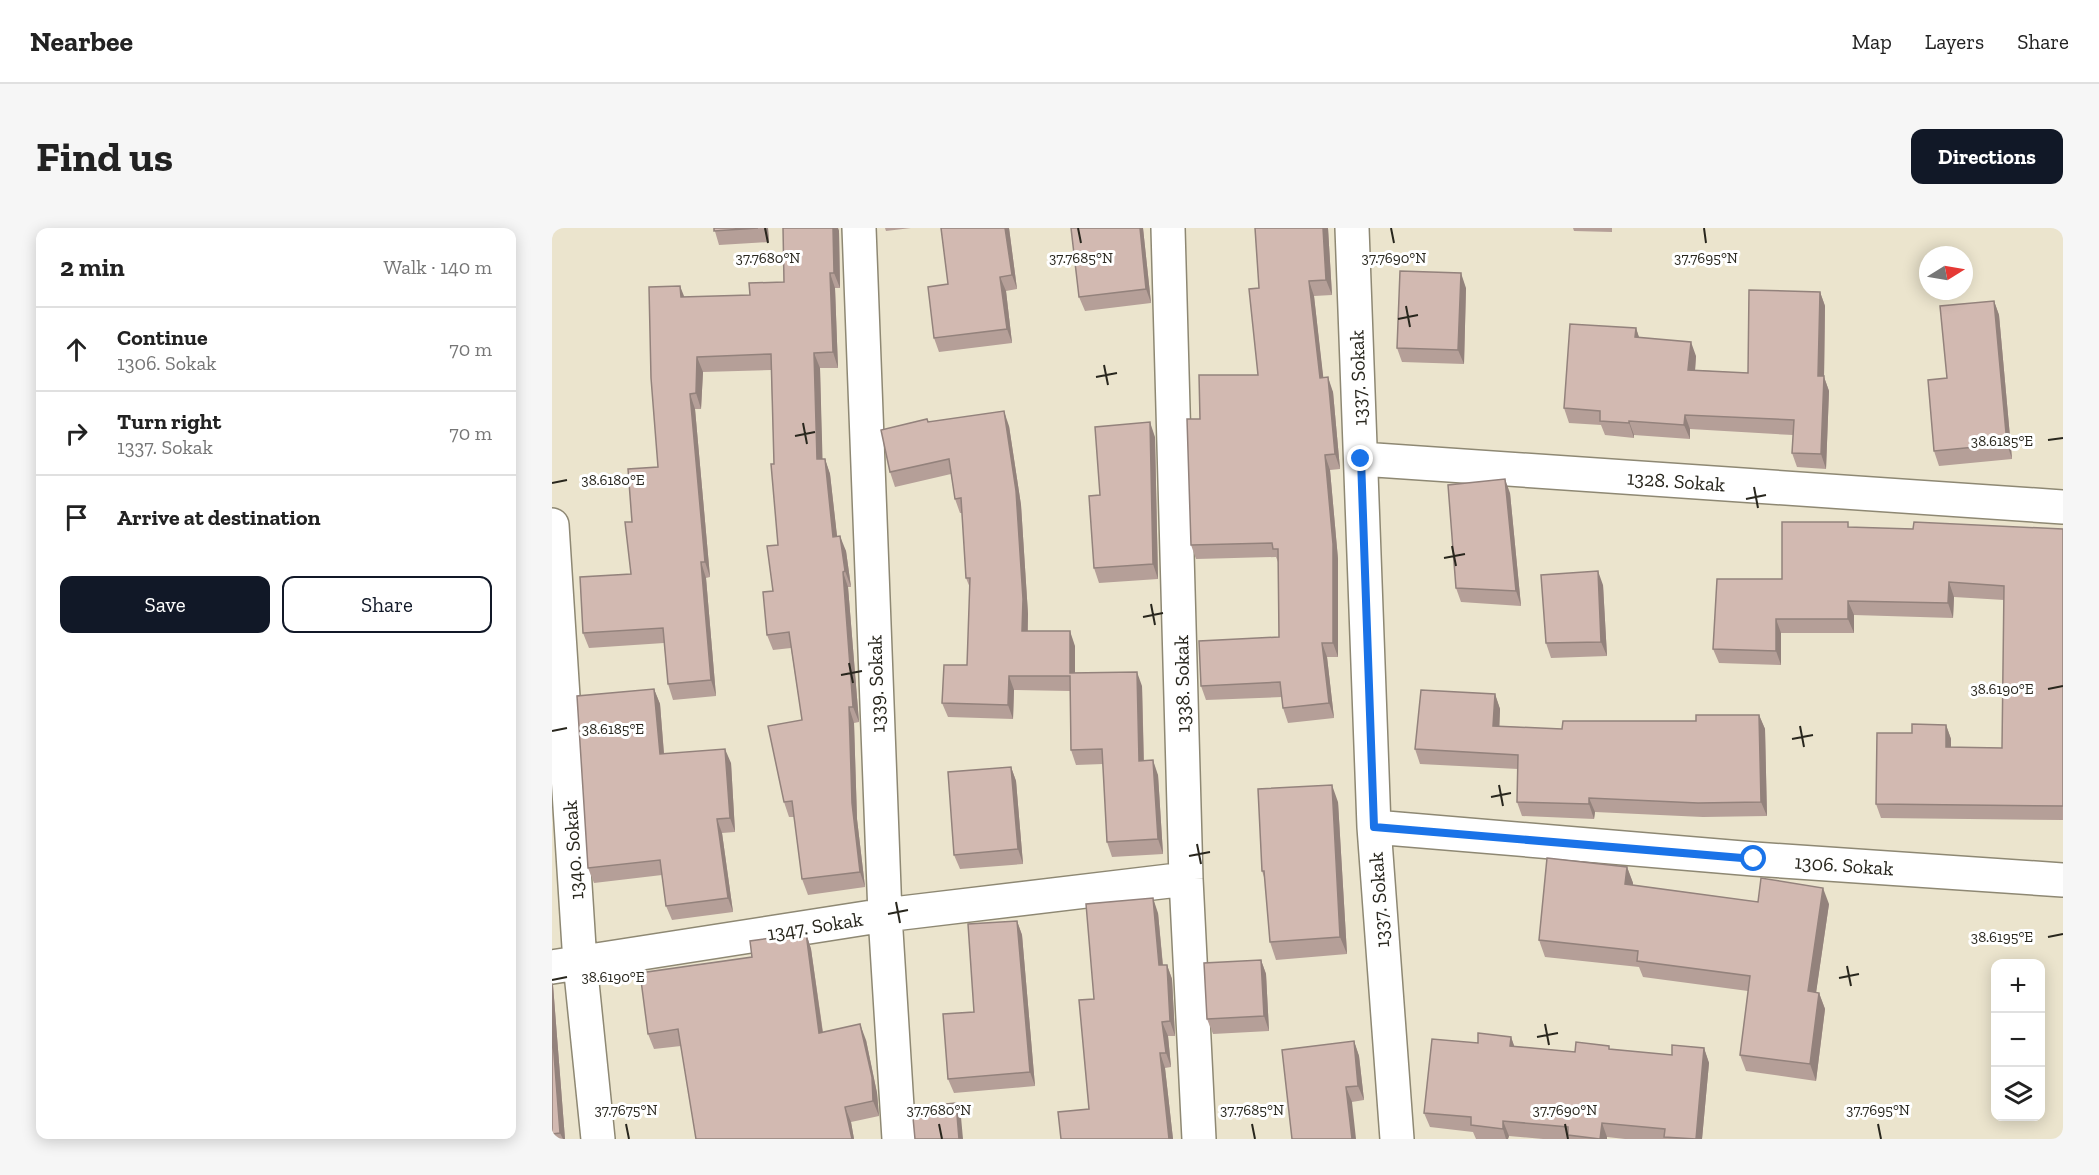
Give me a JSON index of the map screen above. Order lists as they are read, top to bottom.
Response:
{
  "streets": {
    "street": [
      "1337. Sokak",
      "1328. Sokak",
      "1339. Sokak",
      "1338. Sokak",
      "1340. Sokak",
      "1306. Sokak",
      "1347. Sokak"
    ]
  },
  "crossings": [
    ["1337. Sokak", "1328. Sokak"],
    ["1337. Sokak", "1306. Sokak"],
    ["1339. Sokak", "1347. Sokak"],
    ["1338. Sokak", "1347. Sokak"],
    ["1340. Sokak", "1347. Sokak"]
  ],
  "north": "right",
  "page": {
    "header": "Nearbee",
    "nav": ["Map", "Layers", "Share"],
    "buttons": [
      "Directions",
      ["Save", "Share"]
    ],
    "title": "Find us",
    "heading": ["2 min", "Walk · 140 m"],
    "list": [
      ["Continue", "1306. Sokak", "70 m"],
      ["Turn right", "1337. Sokak", "70 m"],
      "Arrive at destination"
    ],
    "map_buttons": ["+", "−"]
  },
  "coordinates": [
    "37.7680°N",
    "37.7685°N",
    "37.7690°N",
    "37.7695°N",
    "38.6185°E",
    "38.6180°E",
    "38.6190°E",
    "38.6195°E",
    "37.7675°N"
  ]
}
